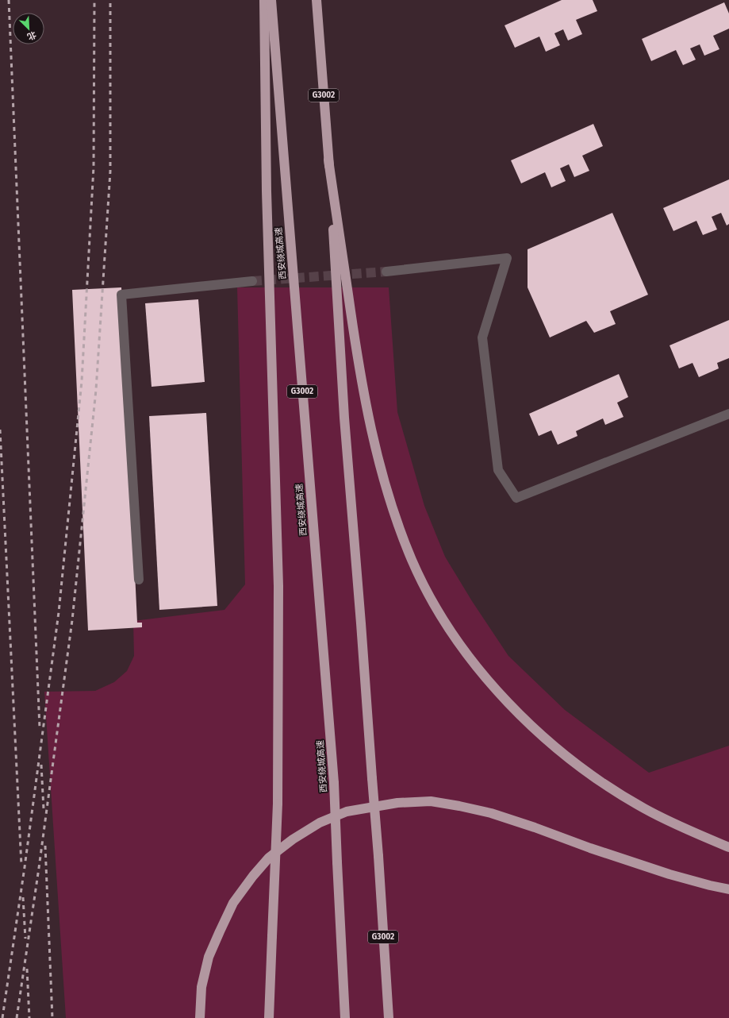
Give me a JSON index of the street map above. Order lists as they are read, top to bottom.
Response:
{
  "streets": {
    "highway": ["G3002", "西安绕城高速"]
  },
  "north": "bottom right"
}
